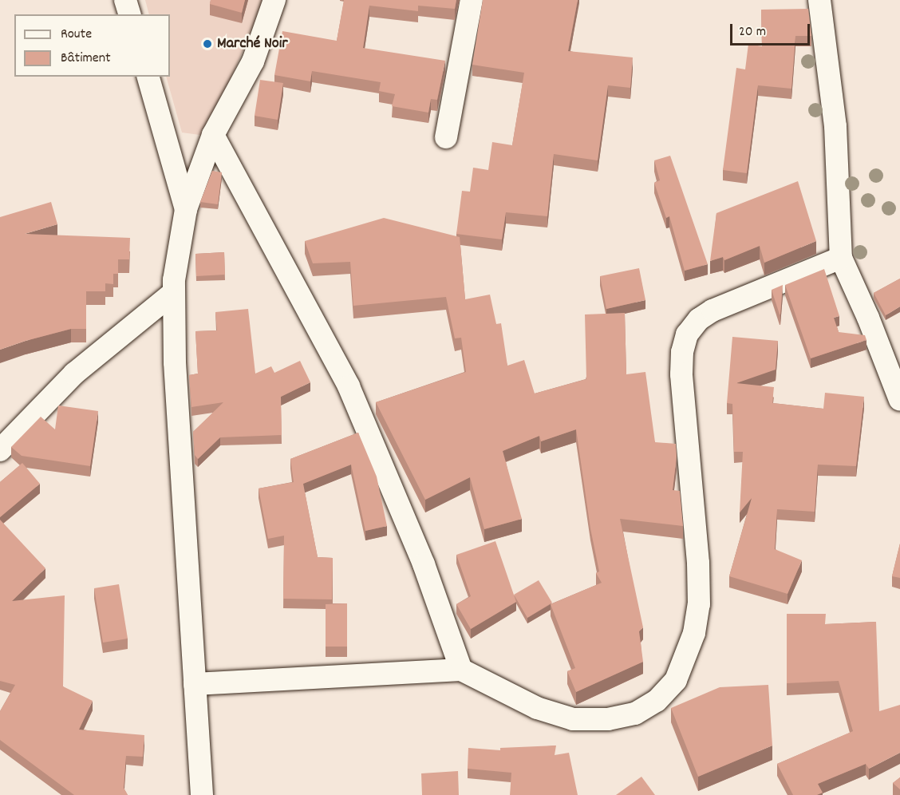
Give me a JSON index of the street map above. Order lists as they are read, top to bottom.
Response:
{
  "places": ["Marché Noir"],
  "legend": ["Route", "Bâtiment"],
  "scale_bar": "20 m"
}
